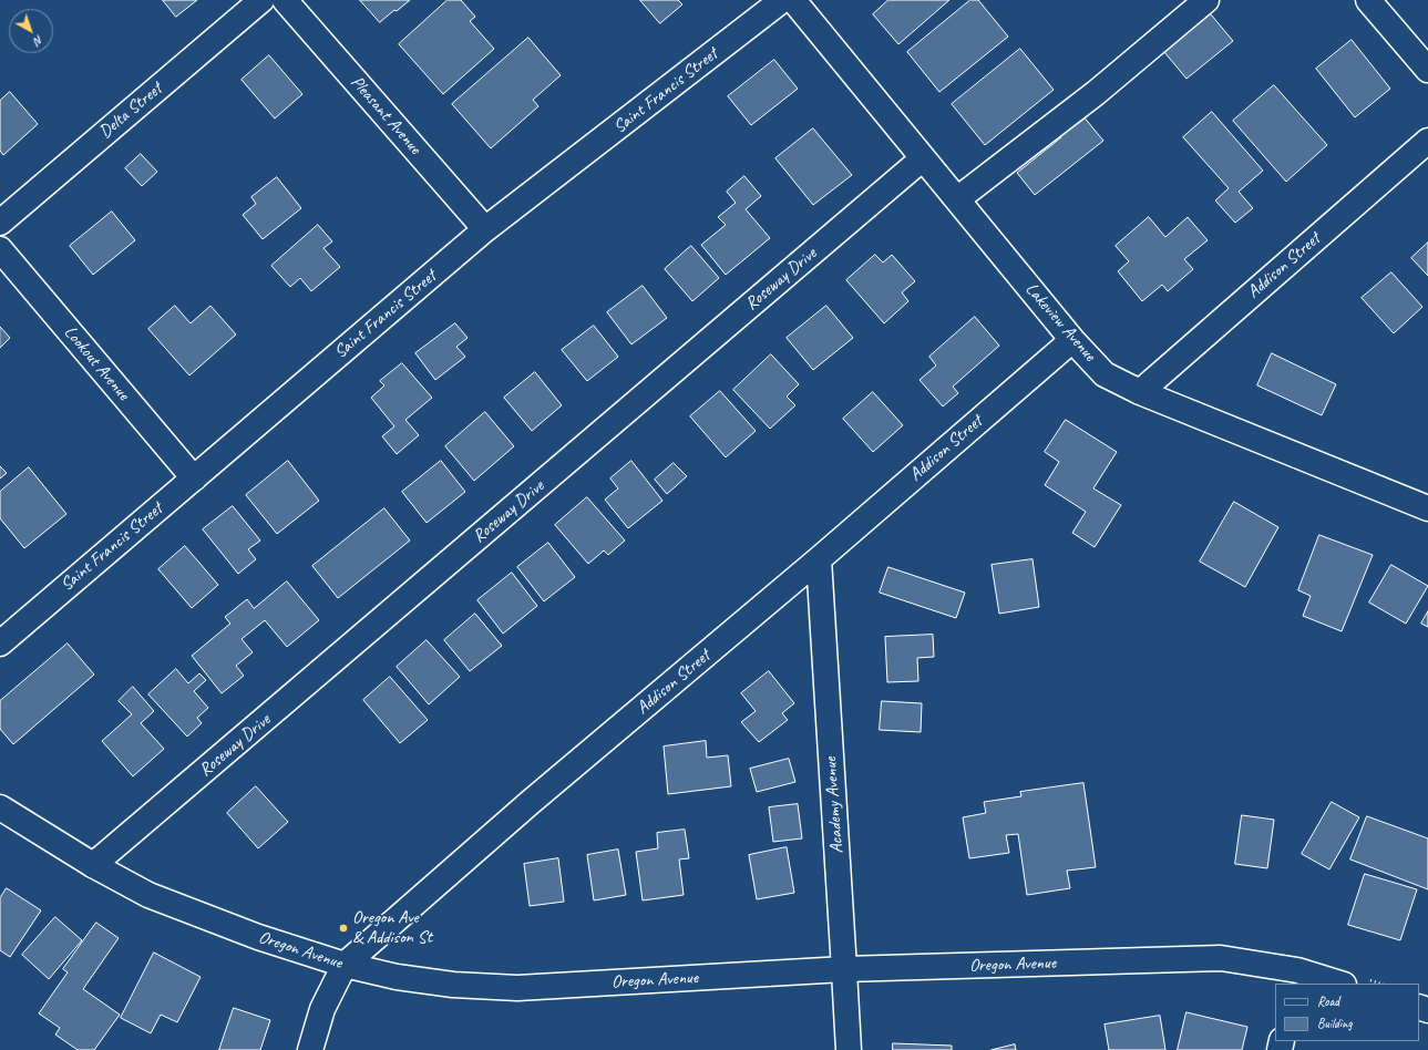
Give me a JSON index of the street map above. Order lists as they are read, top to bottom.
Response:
{
  "streets": {
    "street": [
      "Saint Francis Street",
      "Delta Street",
      "Pleasant Avenue",
      "Addison Street",
      "Roseway Drive",
      "Lakeview Avenue",
      "Lookout Avenue",
      "Academy Avenue",
      "Oregon Avenue"
    ]
  },
  "crossings": [
    ["Saint Francis Street", "Pleasant Avenue"],
    ["Saint Francis Street", "Lookout Avenue"],
    ["Addison Street", "Lakeview Avenue"],
    ["Addison Street", "Academy Avenue"],
    ["Addison Street", "Oregon Avenue"],
    ["Roseway Drive", "Lakeview Avenue"],
    ["Roseway Drive", "Oregon Avenue"],
    ["Academy Avenue", "Oregon Avenue"]
  ],
  "places": ["Oregon Ave & Addison St"],
  "legend": ["Road", "Building"],
  "north": "bottom right"
}
